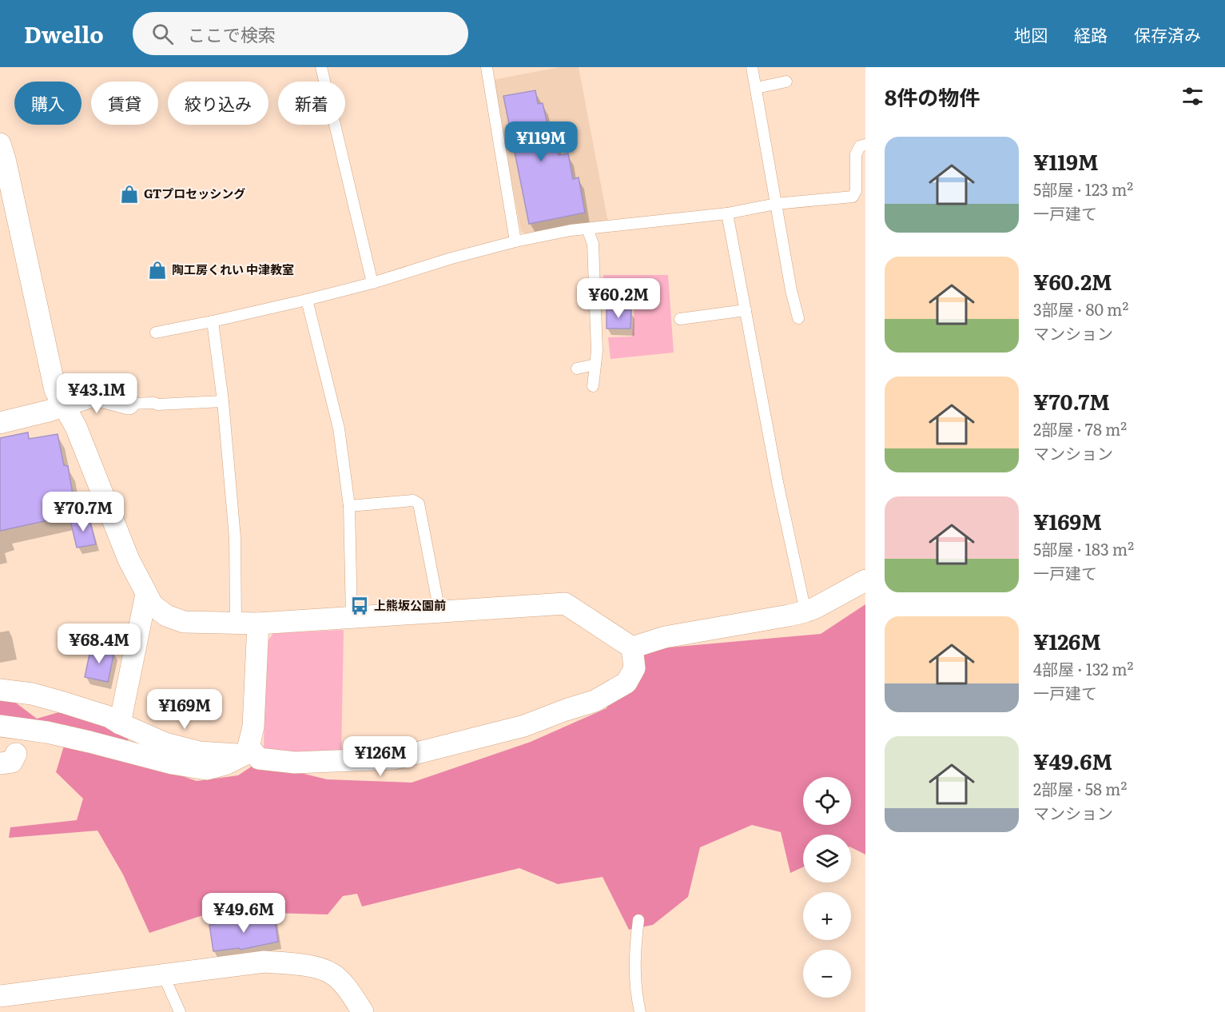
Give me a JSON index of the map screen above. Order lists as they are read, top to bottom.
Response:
{
  "places": {
    "shop": ["GTプロセッシング", "陶工房くれい 中津教室"],
    "bus stop": ["上熊坂公園前"]
  },
  "page": {
    "header": "Dwello",
    "search": "ここで検索",
    "nav": ["地図", "経路", "保存済み"],
    "heading": "8件の物件",
    "chip": [
      "購入",
      "賃貸",
      "絞り込み",
      "新着"
    ],
    "price": [
      "¥119M",
      "¥60.2M",
      "¥43.1M",
      "¥70.7M",
      "¥68.4M",
      "¥169M",
      "¥126M",
      "¥49.6M"
    ],
    "list": [
      {
        "name": "¥119M",
        "note": "5部屋 · 123 m² · 一戸建て"
      },
      {
        "name": "¥60.2M",
        "note": "3部屋 · 80 m² · マンション"
      },
      {
        "name": "¥70.7M",
        "note": "2部屋 · 78 m² · マンション"
      },
      {
        "name": "¥169M",
        "note": "5部屋 · 183 m² · 一戸建て"
      },
      {
        "name": "¥126M",
        "note": "4部屋 · 132 m² · 一戸建て"
      },
      {
        "name": "¥49.6M",
        "note": "2部屋 · 58 m² · マンション"
      }
    ],
    "map_buttons": ["+", "−"]
  }
}
